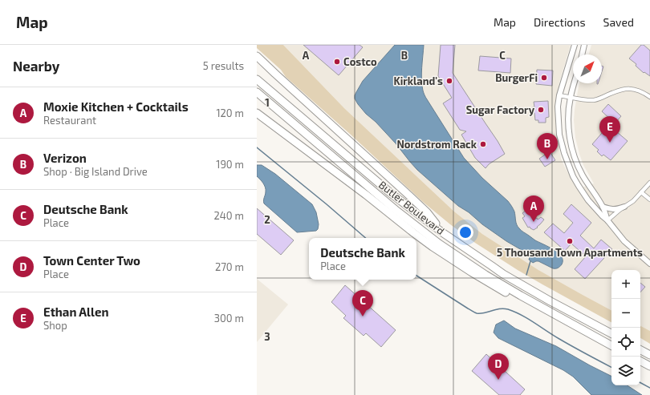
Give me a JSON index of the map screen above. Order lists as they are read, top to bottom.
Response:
{
  "streets": {
    "highway": ["Butler Boulevard"]
  },
  "places": [
    "Costco",
    "BurgerFi",
    "Kirkland's",
    "Sugar Factory",
    "Nordstrom Rack",
    "5 Thousand Town Apartments"
  ],
  "north": "top right",
  "page": {
    "header": "Map",
    "nav": ["Map", "Directions", "Saved"],
    "heading": ["Nearby", "5 results"],
    "list": [
      {
        "mark": "A",
        "name": "Moxie Kitchen + Cocktails",
        "note": "Restaurant",
        "value": "120 m"
      },
      {
        "mark": "B",
        "name": "Verizon",
        "note": "Shop · Big Island Drive",
        "value": "190 m"
      },
      {
        "mark": "C",
        "name": "Deutsche Bank",
        "note": "Place",
        "value": "240 m"
      },
      {
        "mark": "D",
        "name": "Town Center Two",
        "note": "Place",
        "value": "270 m"
      },
      {
        "mark": "E",
        "name": "Ethan Allen",
        "note": "Shop",
        "value": "300 m"
      }
    ],
    "pins": [
      "E",
      "B",
      "A",
      "C",
      "D"
    ],
    "popup": ["Deutsche Bank", "Place"],
    "map_buttons": ["+", "−"]
  },
  "grid": {
    "columns": ["A", "B", "C"],
    "rows": ["1", "2", "3"]
  }
}
